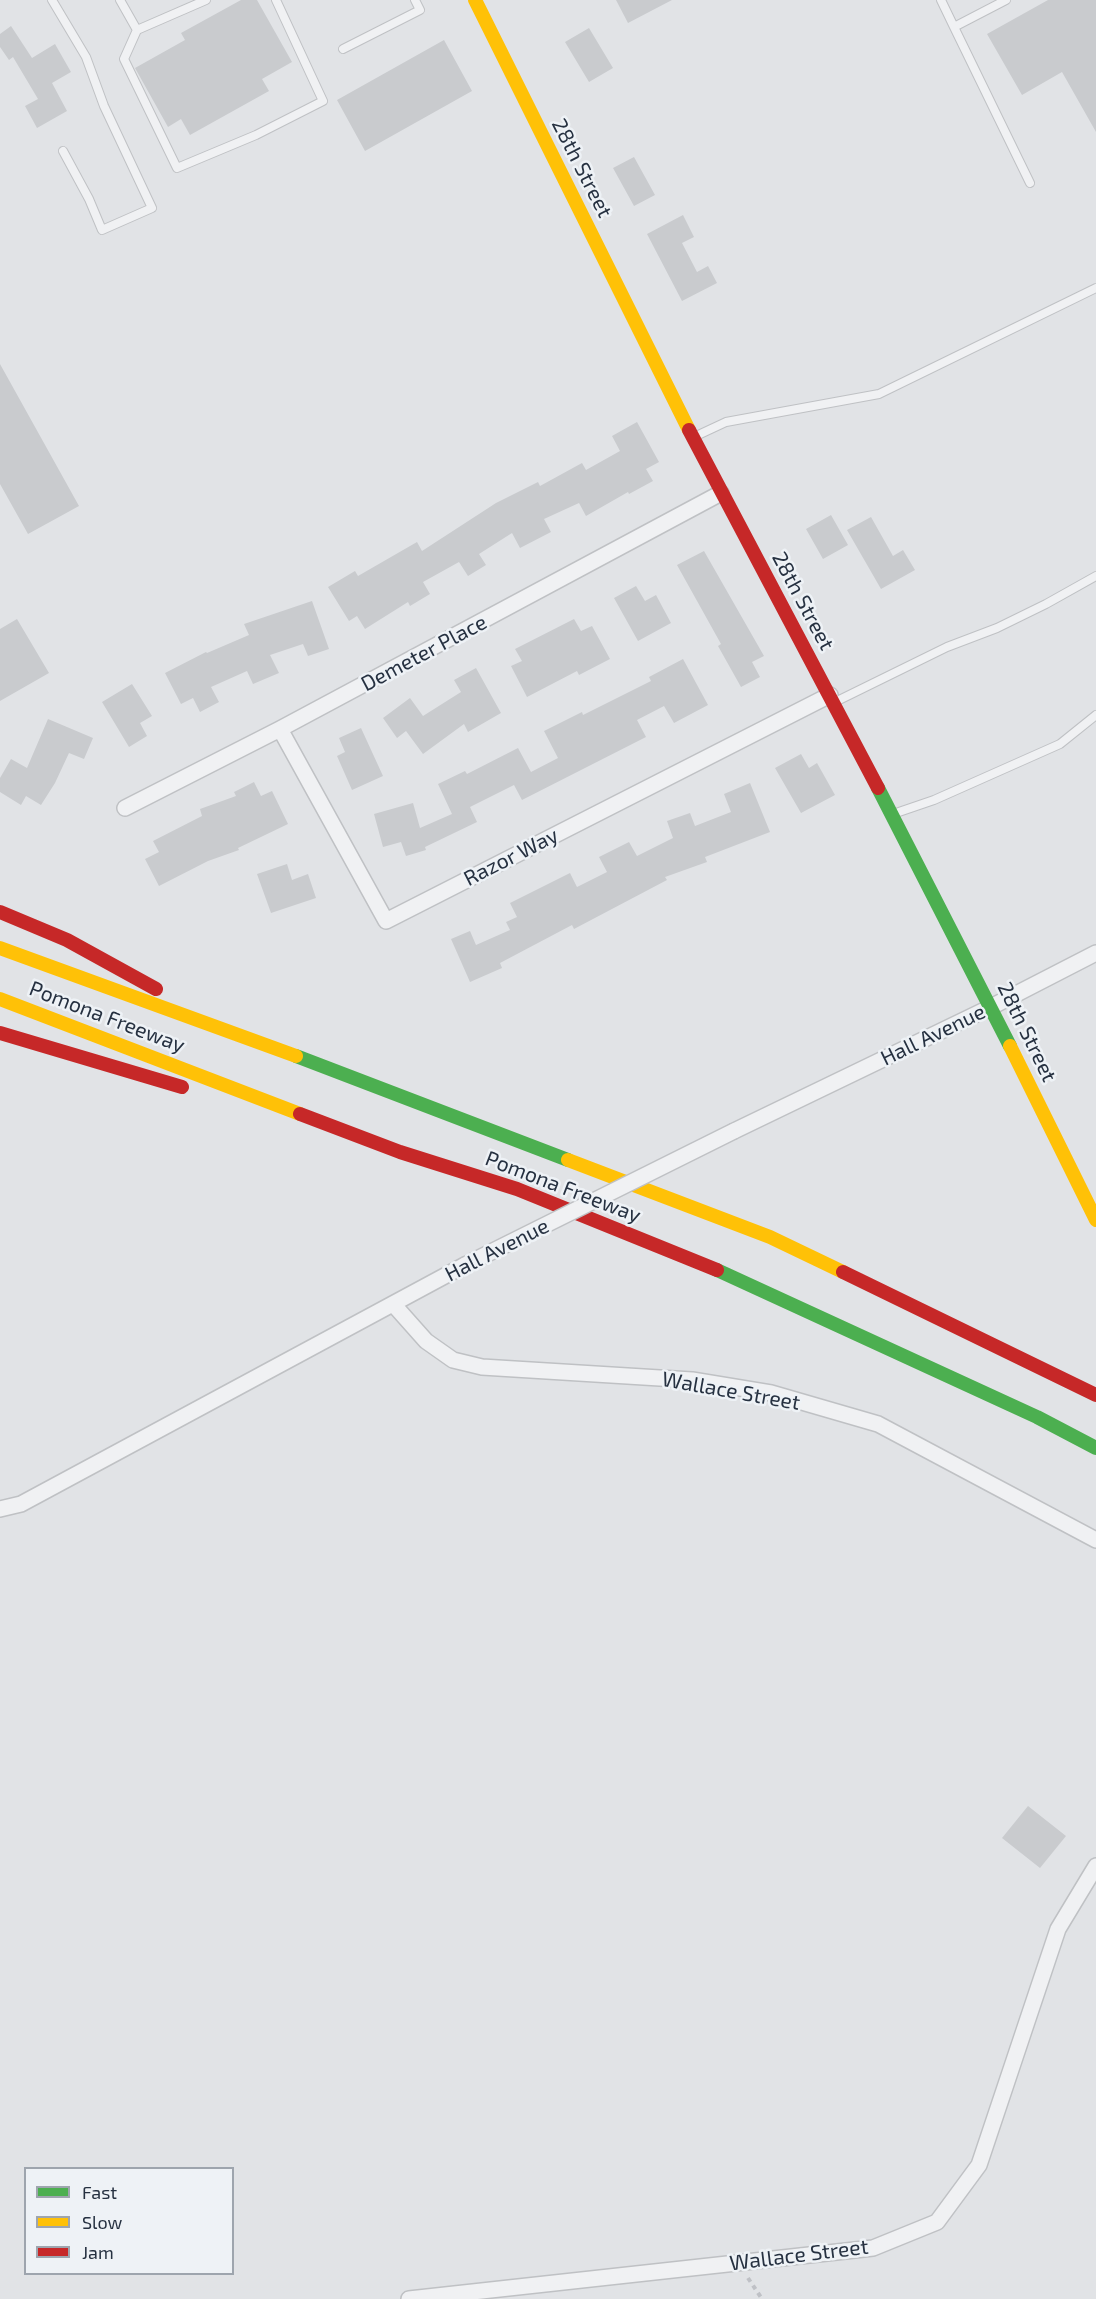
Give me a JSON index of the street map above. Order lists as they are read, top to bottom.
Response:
{
  "streets": {
    "main road": ["28th Street", "Pomona Freeway"],
    "street": [
      "Demeter Place",
      "Razor Way",
      "Hall Avenue",
      "Wallace Street"
    ]
  },
  "crossings": [
    ["28th Street", "Demeter Place"],
    ["28th Street", "Razor Way"],
    ["28th Street", "Hall Avenue"],
    ["Demeter Place", "Razor Way"],
    ["Hall Avenue", "Wallace Street"]
  ],
  "legend": ["Fast", "Slow", "Jam"]
}
